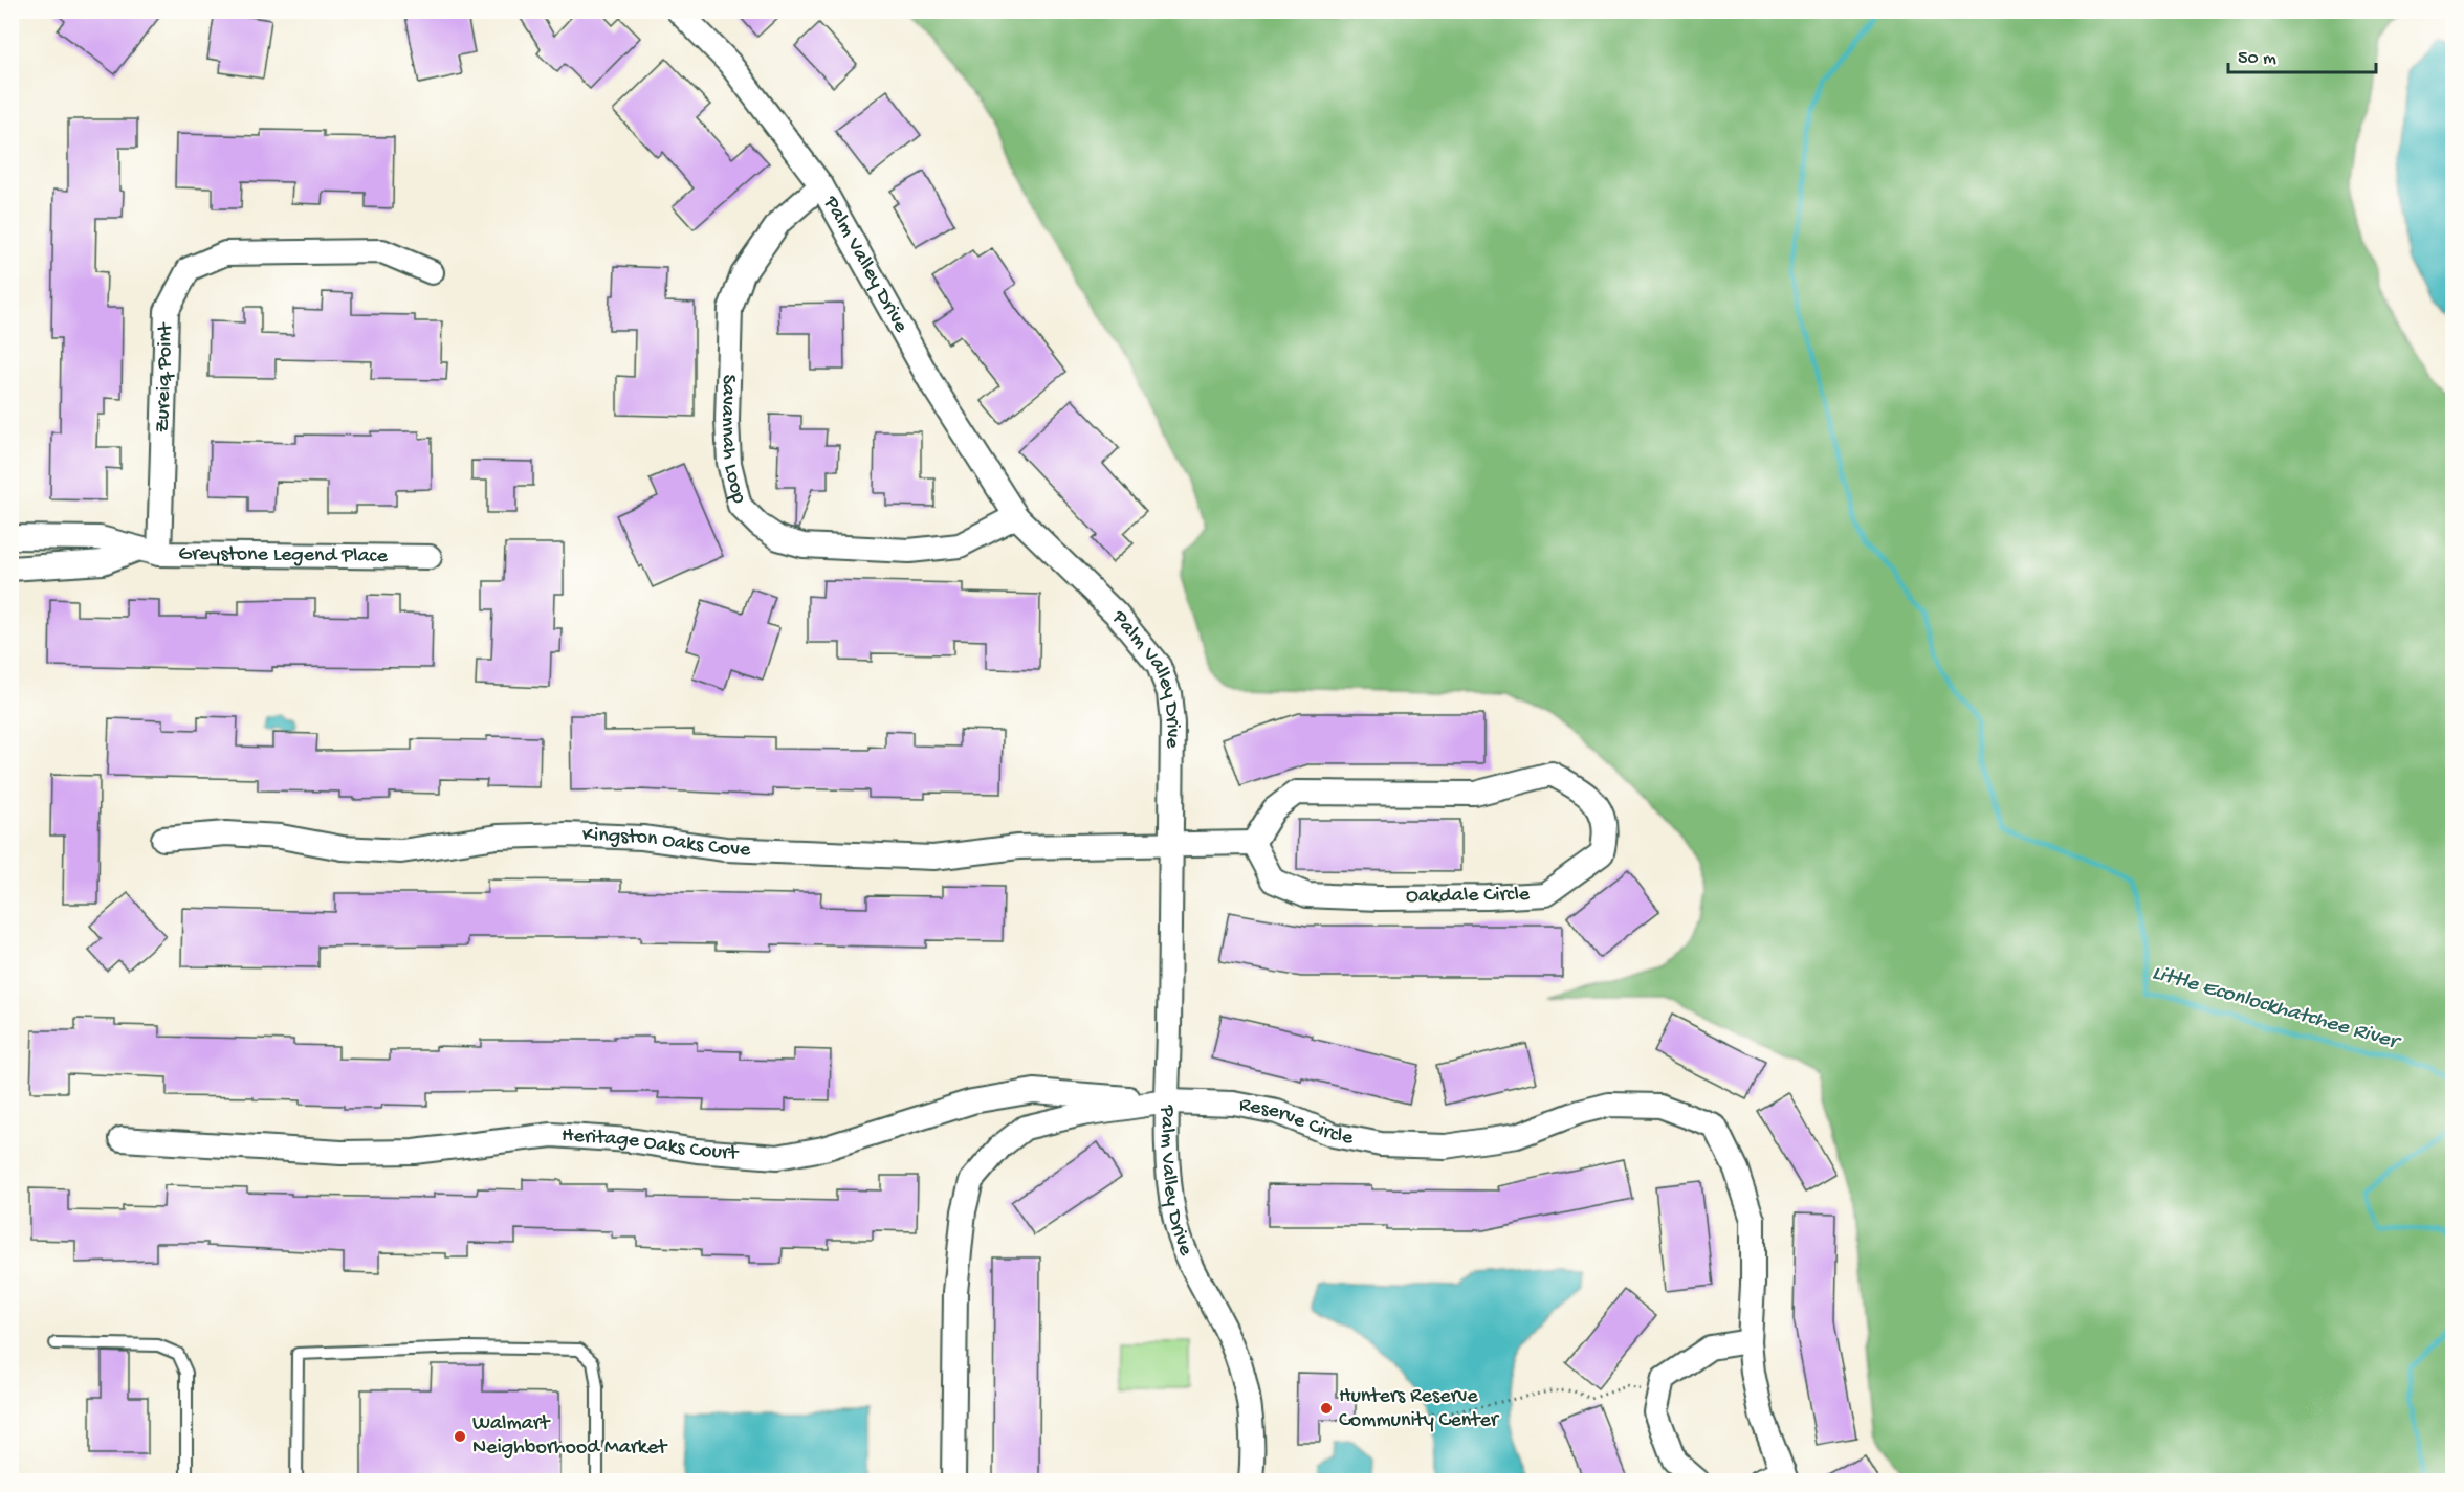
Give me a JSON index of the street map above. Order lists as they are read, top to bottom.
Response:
{
  "streets": {
    "street": [
      "Palm Valley Drive",
      "Zureiq Point",
      "Savannah Loop",
      "Greystone Legend Place",
      "Kingston Oaks Cove",
      "Oakdale Circle",
      "Reserve Circle",
      "Heritage Oaks Court"
    ]
  },
  "crossings": [
    ["Palm Valley Drive", "Savannah Loop"],
    ["Palm Valley Drive", "Kingston Oaks Cove"],
    ["Palm Valley Drive", "Reserve Circle"],
    ["Palm Valley Drive", "Heritage Oaks Court"],
    ["Zureiq Point", "Greystone Legend Place"],
    ["Reserve Circle", "Heritage Oaks Court"]
  ],
  "water": ["Little Econlockhatchee River"],
  "places": ["Hunters Reserve Community Center", "Walmart Neighborhood Market"],
  "scale_bar": "50 m"
}
